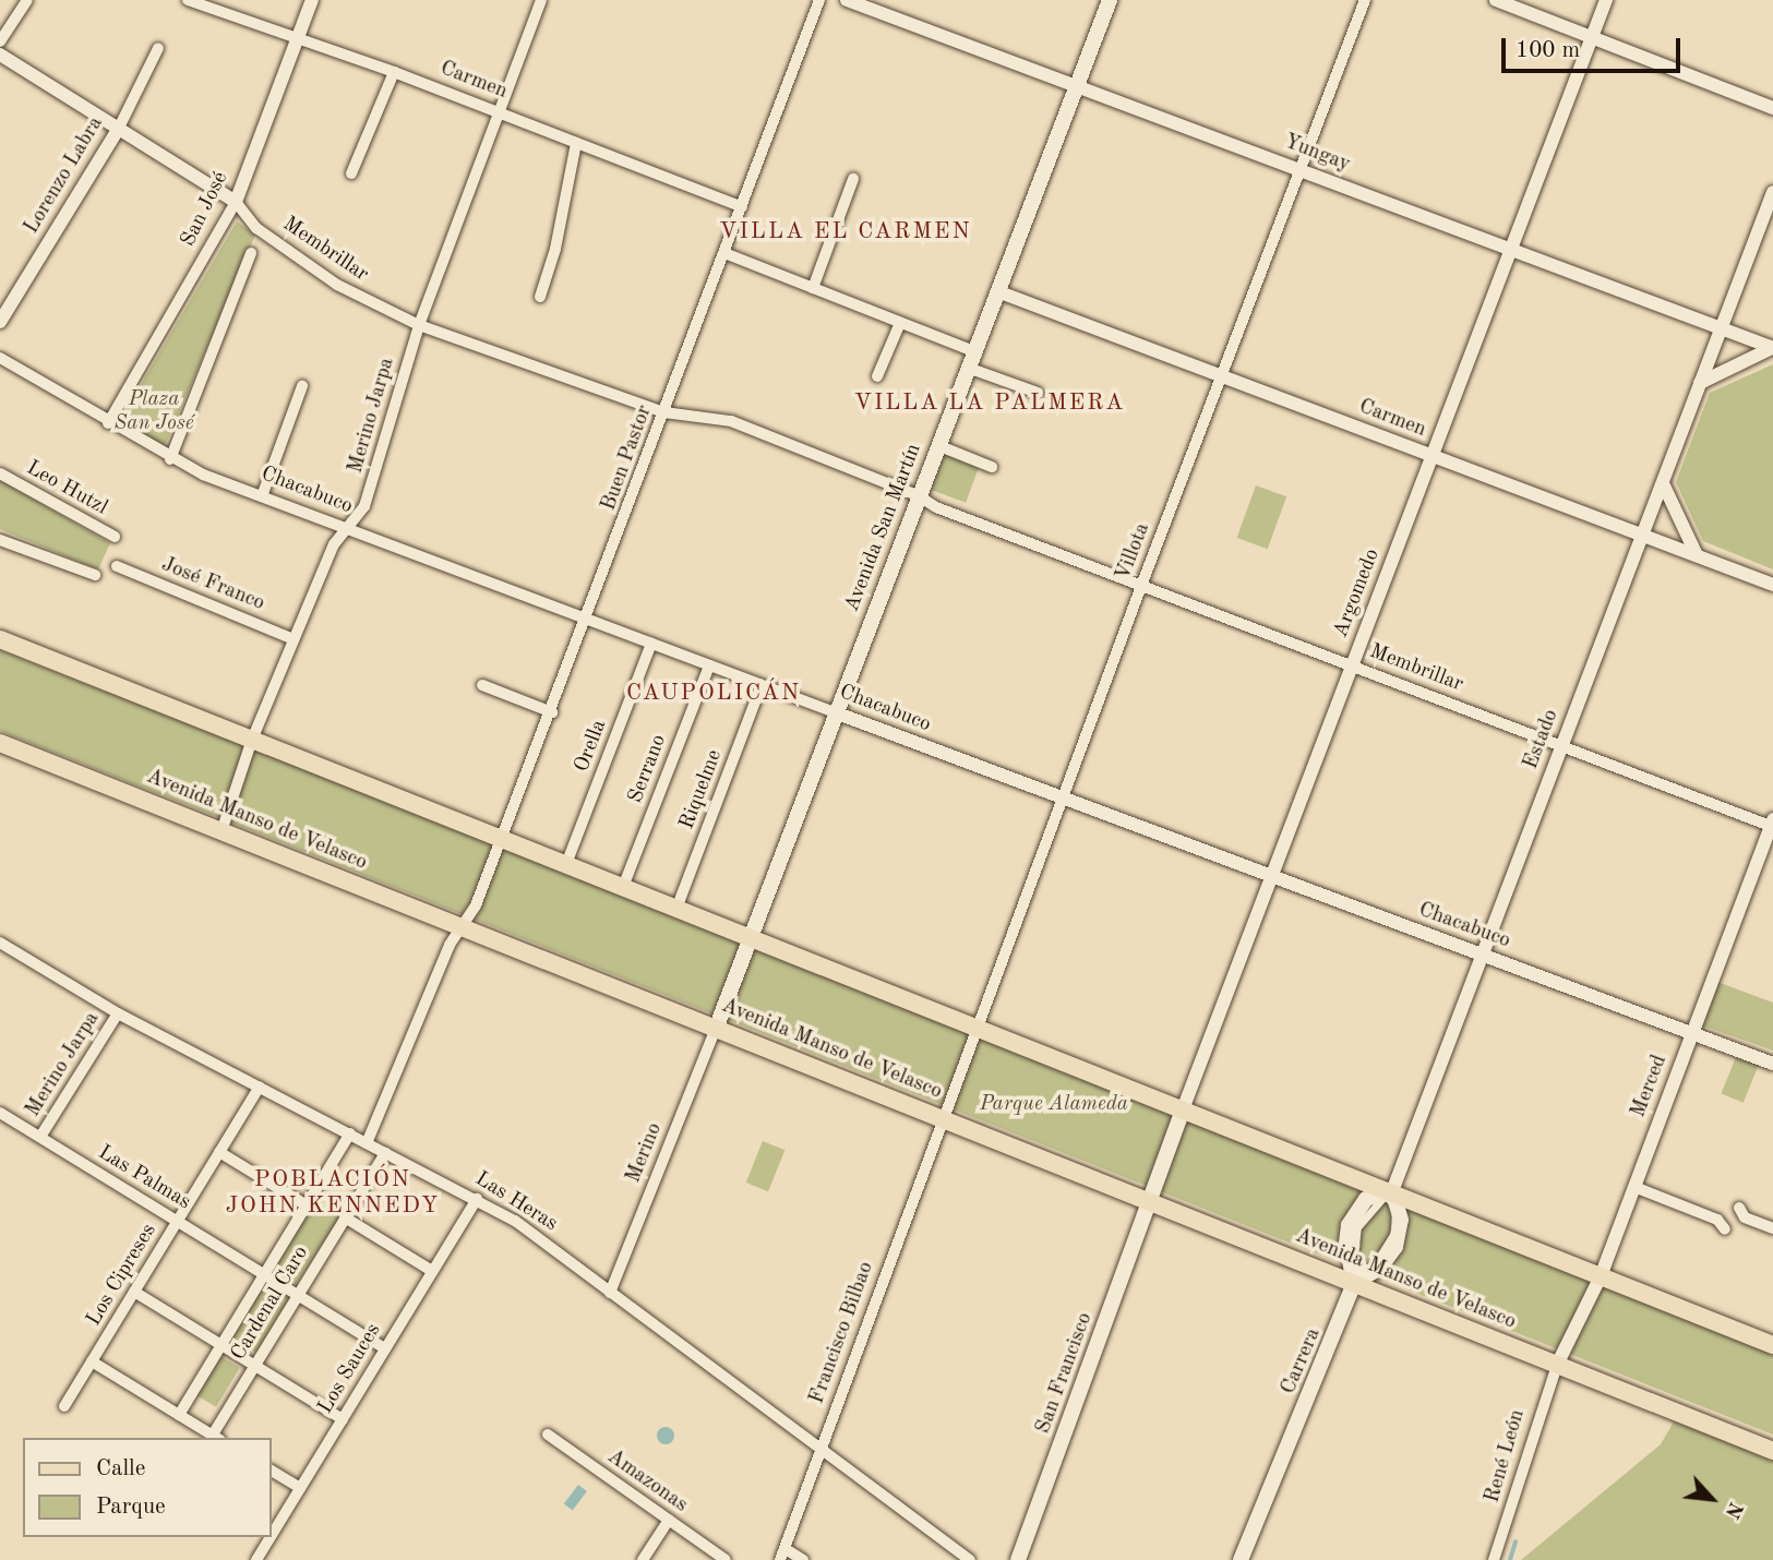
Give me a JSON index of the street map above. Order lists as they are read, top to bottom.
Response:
{
  "streets": {
    "main road": [
      "Avenida San Martín",
      "Argomedo",
      "Avenida Manso de Velasco",
      "Carrera",
      "San Francisco"
    ],
    "street": [
      "Carmen",
      "Yungay",
      "Lorenzo Labra",
      "San José",
      "Membrillar",
      "Merino Jarpa",
      "Buen Pastor",
      "Leo Hutzl",
      "Chacabuco",
      "Villota",
      "José Franco",
      "Estado",
      "Orella",
      "Serrano",
      "Riquelme",
      "Merced",
      "Merino",
      "Las Palmas",
      "Las Heras",
      "Los Cipreses",
      "Cardenal Caro",
      "Francisco Bilbao",
      "Los Sauces",
      "René León",
      "Amazonas"
    ]
  },
  "crossings": [
    ["Carmen", "San José"],
    ["Carmen", "Merino Jarpa"],
    ["Carmen", "Buen Pastor"],
    ["Carmen", "Avenida San Martín"],
    ["Carmen", "Villota"],
    ["Carmen", "Argomedo"],
    ["Carmen", "Estado"],
    ["Yungay", "Avenida San Martín"],
    ["Yungay", "Villota"],
    ["Yungay", "Argomedo"],
    ["Yungay", "Estado"],
    ["Lorenzo Labra", "Membrillar"],
    ["San José", "Membrillar"],
    ["San José", "Chacabuco"],
    ["Membrillar", "Merino Jarpa"],
    ["Membrillar", "Buen Pastor"],
    ["Membrillar", "Avenida San Martín"],
    ["Membrillar", "Villota"],
    ["Membrillar", "Argomedo"],
    ["Membrillar", "Estado"],
    ["Membrillar", "Merced"],
    ["Merino Jarpa", "Chacabuco"],
    ["Merino Jarpa", "José Franco"],
    ["Merino Jarpa", "Avenida Manso de Velasco"],
    ["Merino Jarpa", "Las Palmas"],
    ["Merino Jarpa", "Las Heras"],
    ["Buen Pastor", "Chacabuco"],
    ["Buen Pastor", "Avenida Manso de Velasco"],
    ["Chacabuco", "Avenida San Martín"],
    ["Chacabuco", "Villota"],
    ["Chacabuco", "Argomedo"],
    ["Chacabuco", "Estado"],
    ["Chacabuco", "Orella"],
    ["Chacabuco", "Serrano"],
    ["Chacabuco", "Riquelme"],
    ["Chacabuco", "Merced"],
    ["Avenida San Martín", "Avenida Manso de Velasco"],
    ["Avenida San Martín", "Merino"],
    ["Villota", "Avenida Manso de Velasco"],
    ["Villota", "Francisco Bilbao"],
    ["Argomedo", "Avenida Manso de Velasco"],
    ["Argomedo", "San Francisco"],
    ["Avenida Manso de Velasco", "Merced"],
    ["Avenida Manso de Velasco", "Merino"],
    ["Avenida Manso de Velasco", "Francisco Bilbao"],
    ["Avenida Manso de Velasco", "Carrera"],
    ["Avenida Manso de Velasco", "San Francisco"],
    ["Avenida Manso de Velasco", "René León"],
    ["Merced", "René León"],
    ["Merino", "Las Heras"],
    ["Las Palmas", "Los Cipreses"],
    ["Las Palmas", "Cardenal Caro"],
    ["Las Palmas", "Los Sauces"],
    ["Las Heras", "Los Cipreses"],
    ["Las Heras", "Cardenal Caro"],
    ["Las Heras", "Francisco Bilbao"],
    ["Las Heras", "Los Sauces"]
  ],
  "districts": [
    "VILLA EL CARMEN",
    "VILLA LA PALMERA",
    "CAUPOLICÁN",
    "POBLACIÓN JOHN KENNEDY"
  ],
  "parks": ["Plaza San José", "Parque Alameda"],
  "legend": ["Calle", "Parque"],
  "scale_bar": "100 m",
  "north": "bottom right"
}
